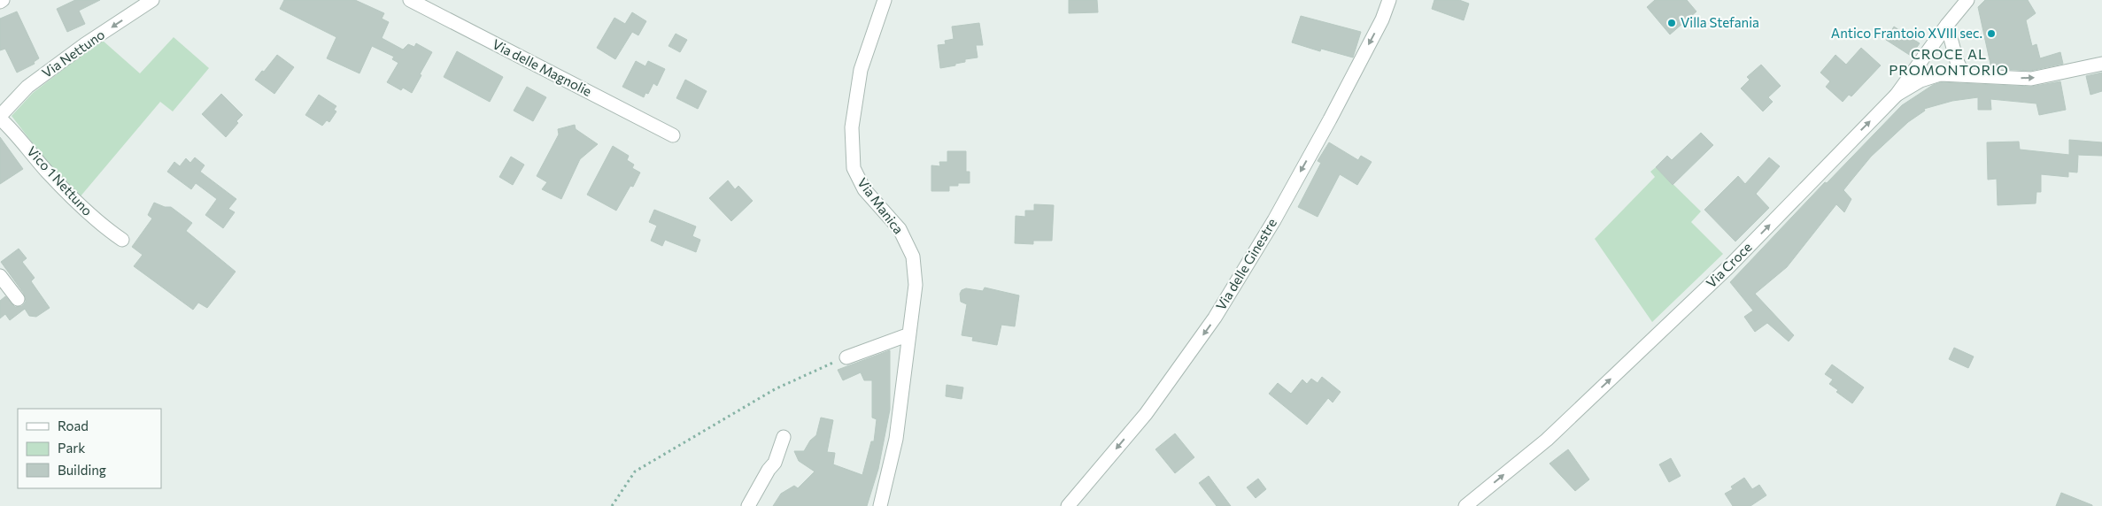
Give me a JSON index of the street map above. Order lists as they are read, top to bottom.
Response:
{
  "streets": {
    "street": [
      "Via Nettuno",
      "Via delle Magnolie",
      "Vico 1 Nettuno",
      "Via Manica",
      "Via delle Ginestre",
      "Via Croce"
    ]
  },
  "crossings": [
    ["Via Nettuno", "Vico 1 Nettuno"]
  ],
  "one_way": ["Via Nettuno", "Via delle Ginestre", "Via Croce"],
  "districts": ["CROCE AL PROMONTORIO"],
  "places": ["Villa Stefania", "Antico Frantoio XVIII sec."],
  "legend": ["Road", "Park", "Building"]
}
